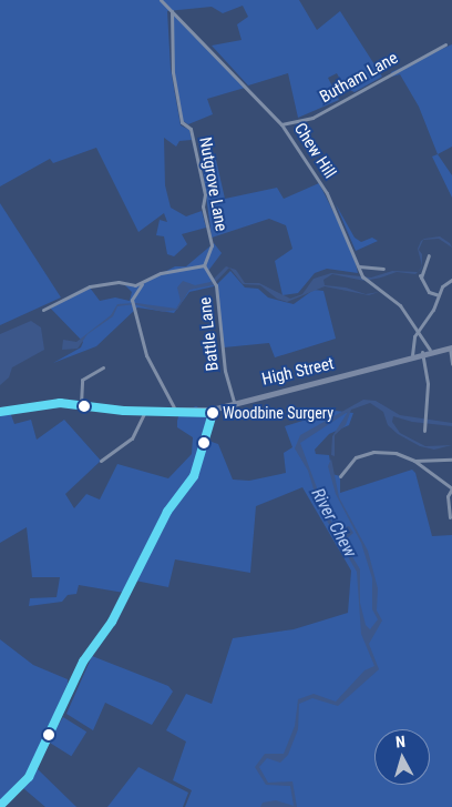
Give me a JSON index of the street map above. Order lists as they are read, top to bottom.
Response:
{
  "streets": {
    "main road": ["High Street"],
    "street": [
      "Butham Lane",
      "Chew Hill",
      "Nutgrove Lane",
      "Battle Lane"
    ]
  },
  "crossings": [
    ["Butham Lane", "Chew Hill"],
    ["Chew Hill", "Nutgrove Lane"],
    ["Chew Hill", "High Street"],
    ["Nutgrove Lane", "Battle Lane"],
    ["Battle Lane", "High Street"]
  ],
  "water": ["River Chew"],
  "places": ["Woodbine Surgery"],
  "north": "top"
}
